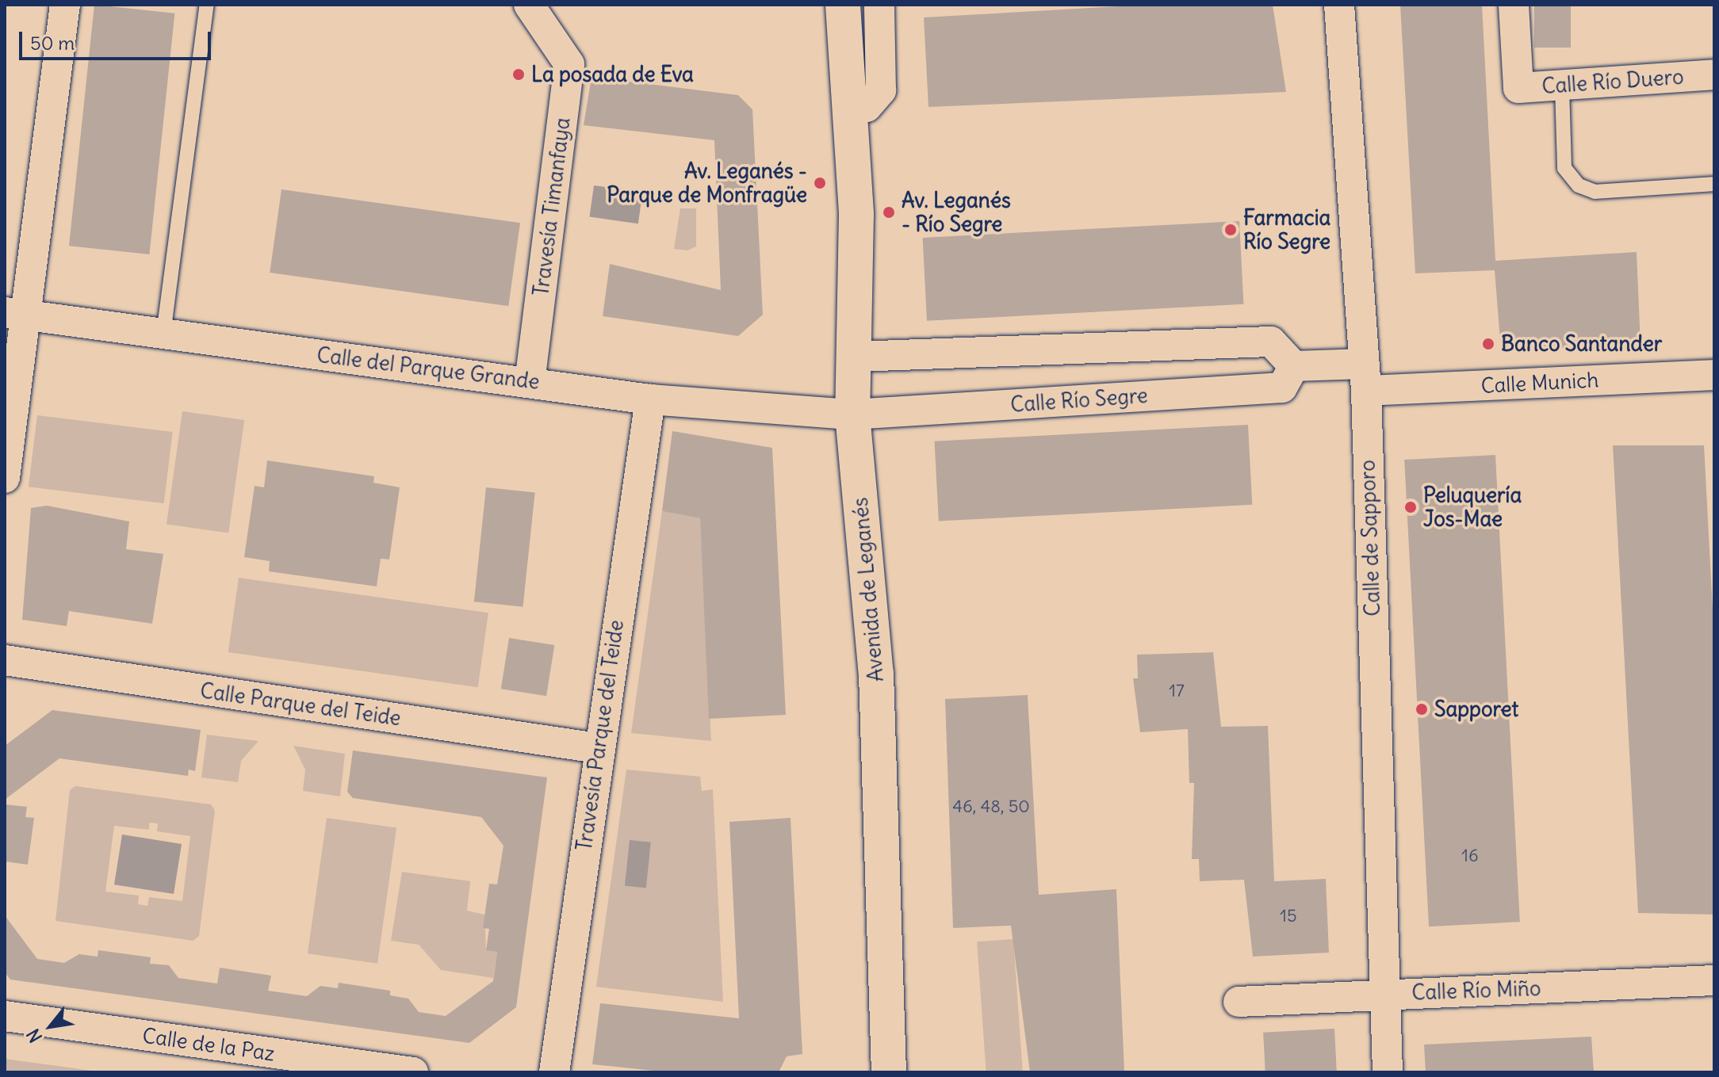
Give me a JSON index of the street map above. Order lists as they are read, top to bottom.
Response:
{
  "streets": {
    "street": [
      "Calle Río Duero",
      "Travesía Timanfaya",
      "Calle del Parque Grande",
      "Calle Munich",
      "Calle Río Segre",
      "Calle de Sapporo",
      "Avenida de Leganés",
      "Calle Parque del Teide",
      "Travesía Parque del Teide",
      "Calle Río Miño",
      "Calle de la Paz"
    ]
  },
  "crossings": [
    ["Travesía Timanfaya", "Calle del Parque Grande"],
    ["Calle del Parque Grande", "Calle Río Segre"],
    ["Calle del Parque Grande", "Avenida de Leganés"],
    ["Calle del Parque Grande", "Travesía Parque del Teide"],
    ["Calle Munich", "Calle de Sapporo"],
    ["Calle Río Segre", "Avenida de Leganés"],
    ["Calle de Sapporo", "Calle Río Miño"],
    ["Calle Parque del Teide", "Travesía Parque del Teide"]
  ],
  "places": [
    "La posada de Eva",
    "Av. Leganés - Parque de Monfragüe",
    "Av. Leganés - Río Segre",
    "Farmacia Río Segre",
    "Banco Santander",
    "Peluquería Jos-Mae",
    "Sapporet"
  ],
  "house_numbers": [
    "17",
    "46, 48, 50",
    "16",
    "15"
  ],
  "scale_bar": "50 m",
  "north": "bottom left"
}
